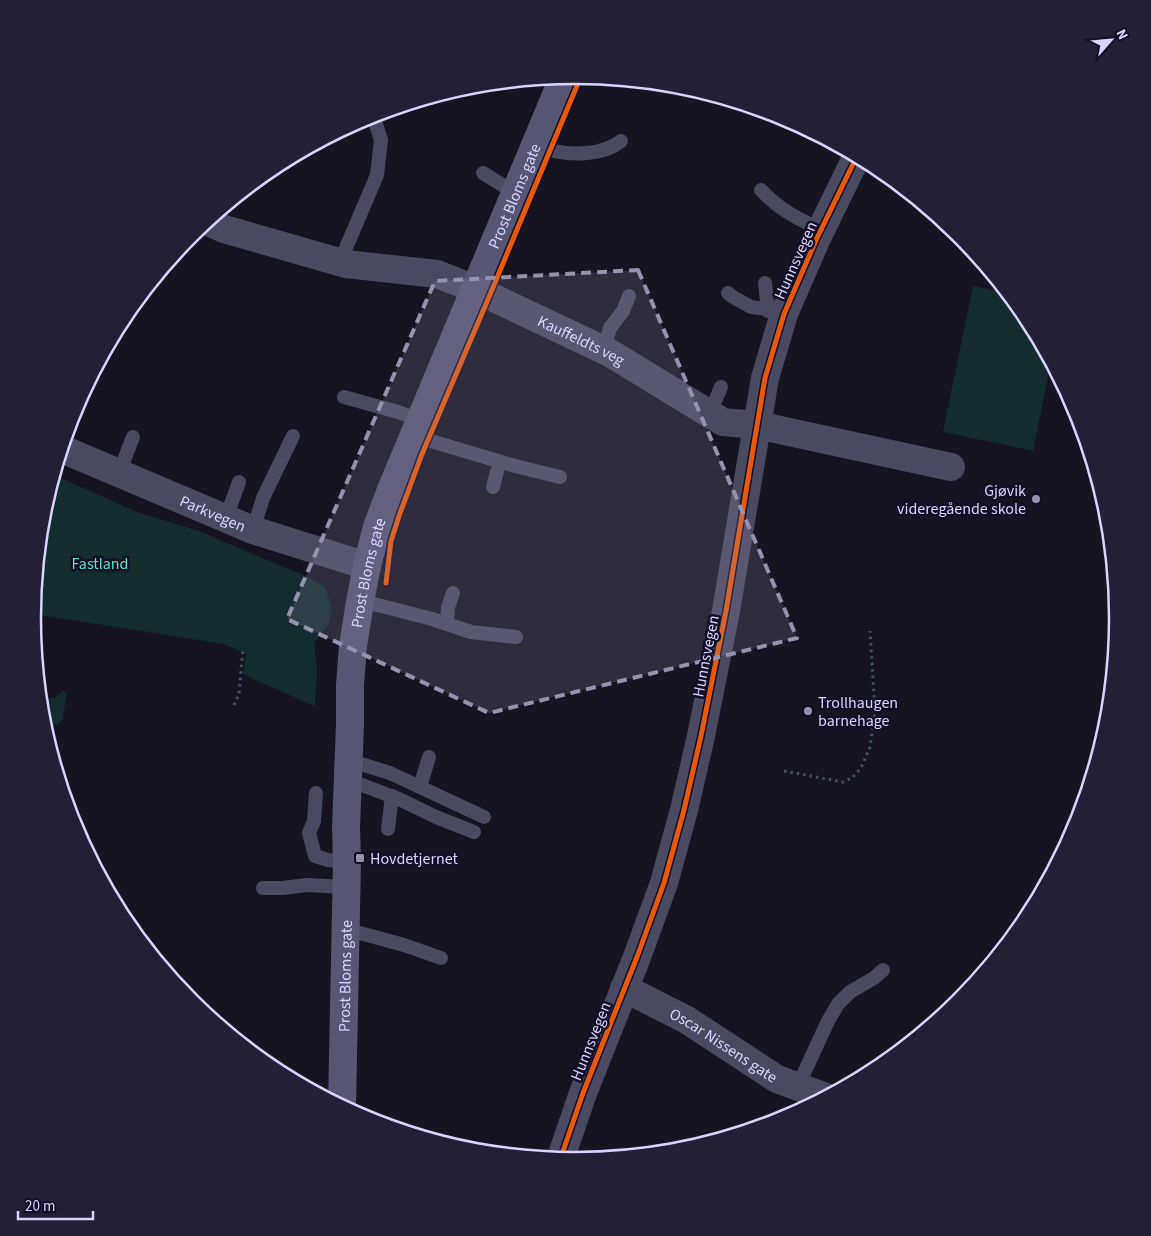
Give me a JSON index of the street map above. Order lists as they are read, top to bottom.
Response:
{
  "streets": {
    "main road": ["Prost Bloms gate"],
    "street": [
      "Hunnsvegen",
      "Kauffeldts veg",
      "Parkvegen",
      "Oscar Nissens gate"
    ]
  },
  "crossings": [
    ["Prost Bloms gate", "Kauffeldts veg"],
    ["Prost Bloms gate", "Parkvegen"],
    ["Hunnsvegen", "Kauffeldts veg"],
    ["Hunnsvegen", "Oscar Nissens gate"]
  ],
  "parks": ["Fastland"],
  "places": {
    "other": ["Gjøvik videregående skole", "Trollhaugen barnehage"],
    "transit": ["Hovdetjernet"]
  },
  "scale_bar": "20 m",
  "north": "top right"
}
